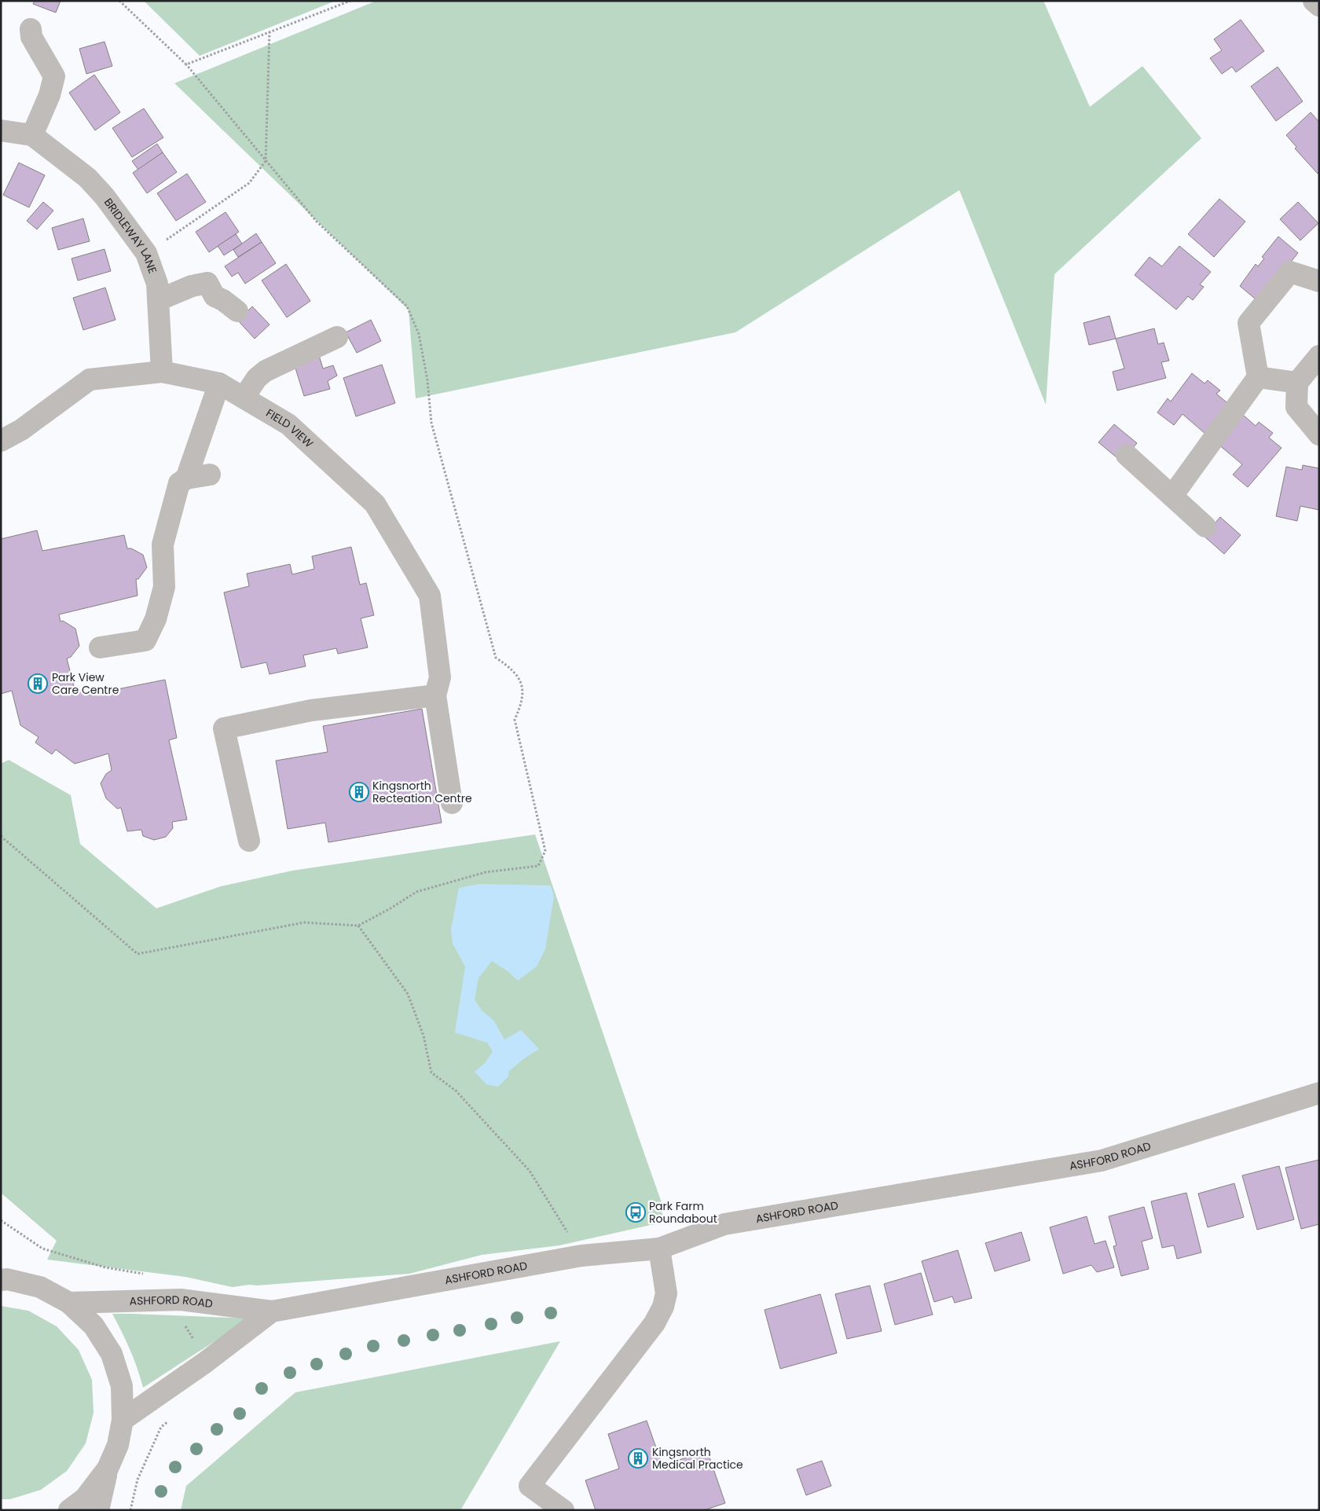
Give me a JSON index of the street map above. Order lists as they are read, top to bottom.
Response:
{
  "streets": {
    "street": ["BRIDLEWAY LANE", "FIELD VIEW", "ASHFORD ROAD"]
  },
  "crossings": [
    ["BRIDLEWAY LANE", "FIELD VIEW"]
  ],
  "places": {
    "building": ["Park View Care Centre", "Kingsnorth Recteation Centre", "Kingsnorth Medical Practice"],
    "bus stop": ["Park Farm Roundabout"]
  }
}
